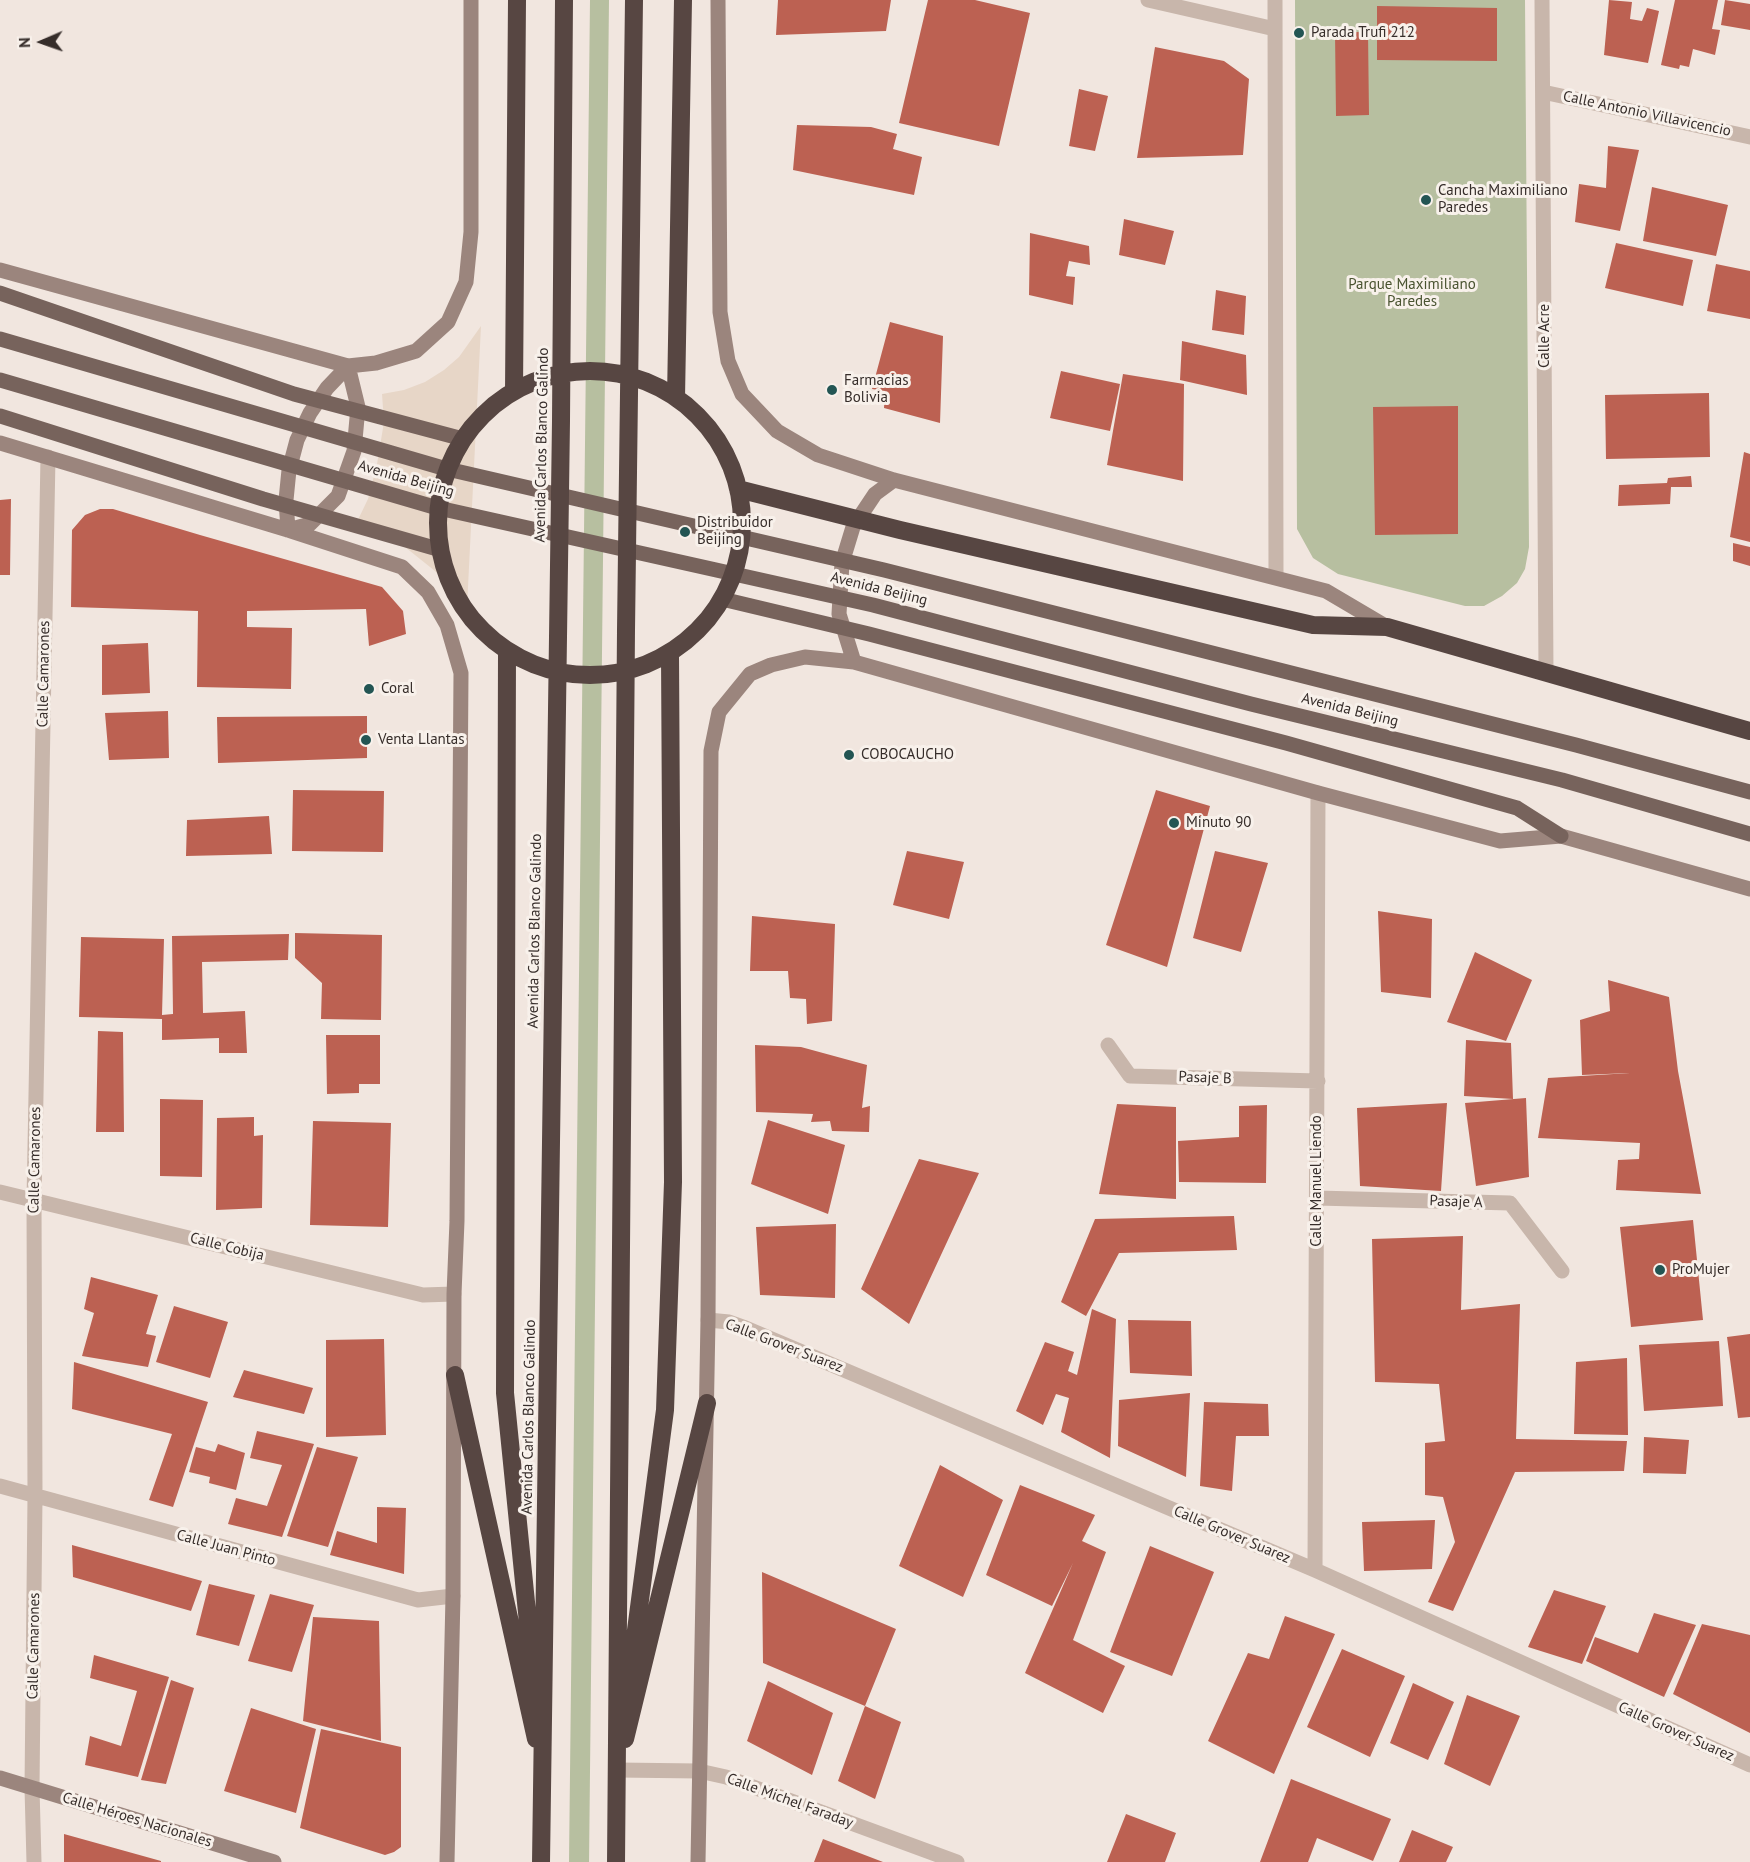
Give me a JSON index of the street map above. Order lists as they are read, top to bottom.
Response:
{
  "streets": {
    "highway": ["Avenida Carlos Blanco Galindo"],
    "main road": ["Avenida Beijing"],
    "street": [
      "Calle Antonio Villavicencio",
      "Calle Acre",
      "Calle Camarones",
      "Pasaje B",
      "Calle Manuel Liendo",
      "Pasaje A",
      "Calle Cobija",
      "Calle Grover Suarez",
      "Calle Juan Pinto",
      "Calle Michel Faraday",
      "Calle Héroes Nacionales"
    ]
  },
  "crossings": [
    ["Calle Antonio Villavicencio", "Calle Acre"],
    ["Calle Camarones", "Calle Cobija"],
    ["Calle Camarones", "Calle Juan Pinto"],
    ["Calle Camarones", "Calle Héroes Nacionales"],
    ["Pasaje B", "Calle Manuel Liendo"],
    ["Calle Manuel Liendo", "Pasaje A"],
    ["Calle Manuel Liendo", "Calle Grover Suarez"]
  ],
  "parks": ["Parque Maximiliano Paredes"],
  "places": [
    "Parada Trufi 212",
    "Cancha Maximiliano Paredes",
    "Farmacias Bolivia",
    "Distribuidor Beijing",
    "Coral",
    "Venta Llantas",
    "COBOCAUCHO",
    "Minuto 90",
    "ProMujer"
  ],
  "north": "left"
}
